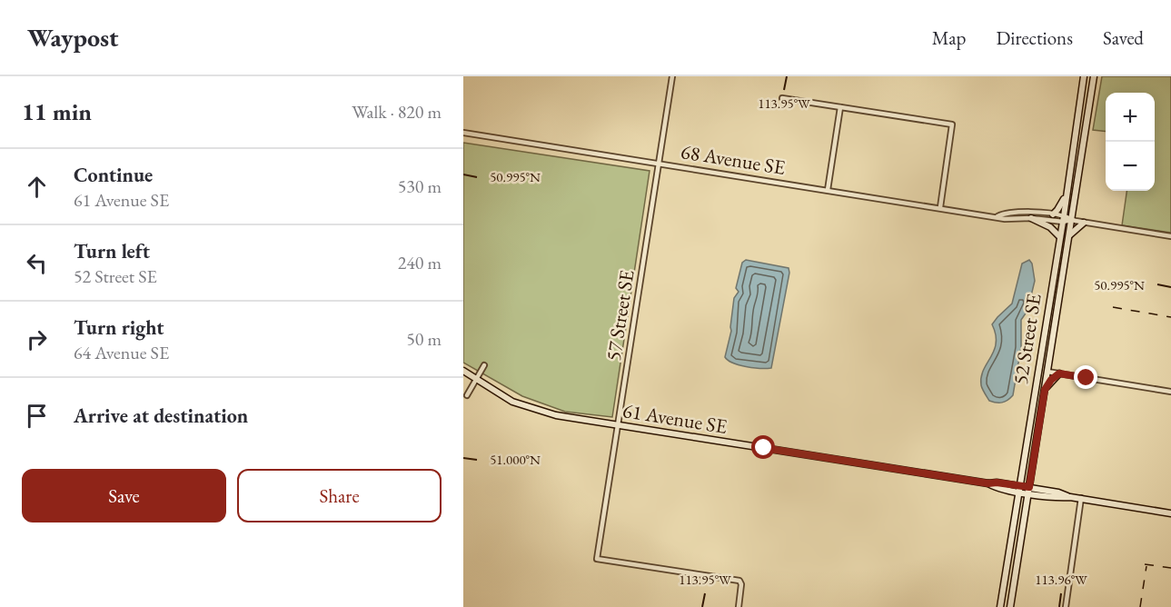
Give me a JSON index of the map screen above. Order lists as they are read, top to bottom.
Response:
{
  "streets": {
    "main road": ["52 Street SE", "61 Avenue SE"],
    "street": ["68 Avenue SE", "57 Street SE"]
  },
  "crossings": [
    ["68 Avenue SE", "57 Street SE"],
    ["68 Avenue SE", "52 Street SE"],
    ["57 Street SE", "61 Avenue SE"],
    ["52 Street SE", "61 Avenue SE"]
  ],
  "page": {
    "header": "Waypost",
    "nav": ["Map", "Directions", "Saved"],
    "heading": ["11 min", "Walk · 820 m"],
    "map_buttons": ["+", "−"],
    "list": [
      ["Continue", "61 Avenue SE", "530 m"],
      ["Turn left", "52 Street SE", "240 m"],
      ["Turn right", "64 Avenue SE", "50 m"],
      "Arrive at destination"
    ],
    "buttons": ["Save", "Share"]
  },
  "coordinates": [
    "113.95°W",
    "50.995°N",
    "51.000°N",
    "113.96°W"
  ]
}
